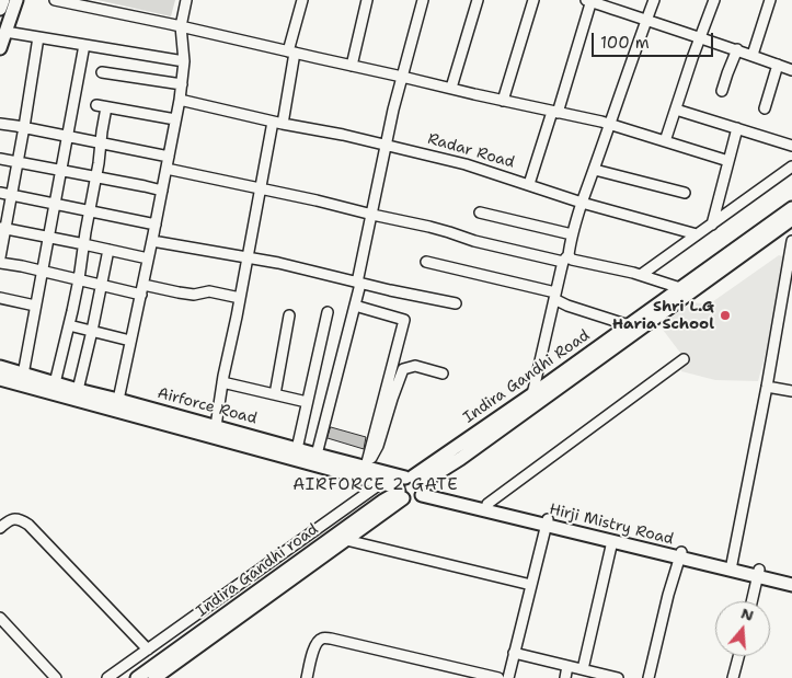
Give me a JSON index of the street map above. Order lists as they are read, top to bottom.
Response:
{
  "streets": {
    "main road": [
      "Indira Gandhi Road",
      "Airforce Road",
      "Hirji Mistry Road",
      "Indira Gandhi road"
    ],
    "street": ["Radar Road"]
  },
  "crossings": [
    ["Indira Gandhi Road", "Airforce Road"],
    ["Indira Gandhi Road", "Hirji Mistry Road"],
    ["Indira Gandhi Road", "Indira Gandhi road"],
    ["Airforce Road", "Hirji Mistry Road"],
    ["Airforce Road", "Indira Gandhi road"],
    ["Hirji Mistry Road", "Indira Gandhi road"]
  ],
  "districts": ["AIRFORCE 2 GATE"],
  "places": ["Shri L.G Haria School"],
  "scale_bar": "100 m",
  "north": "top"
}
